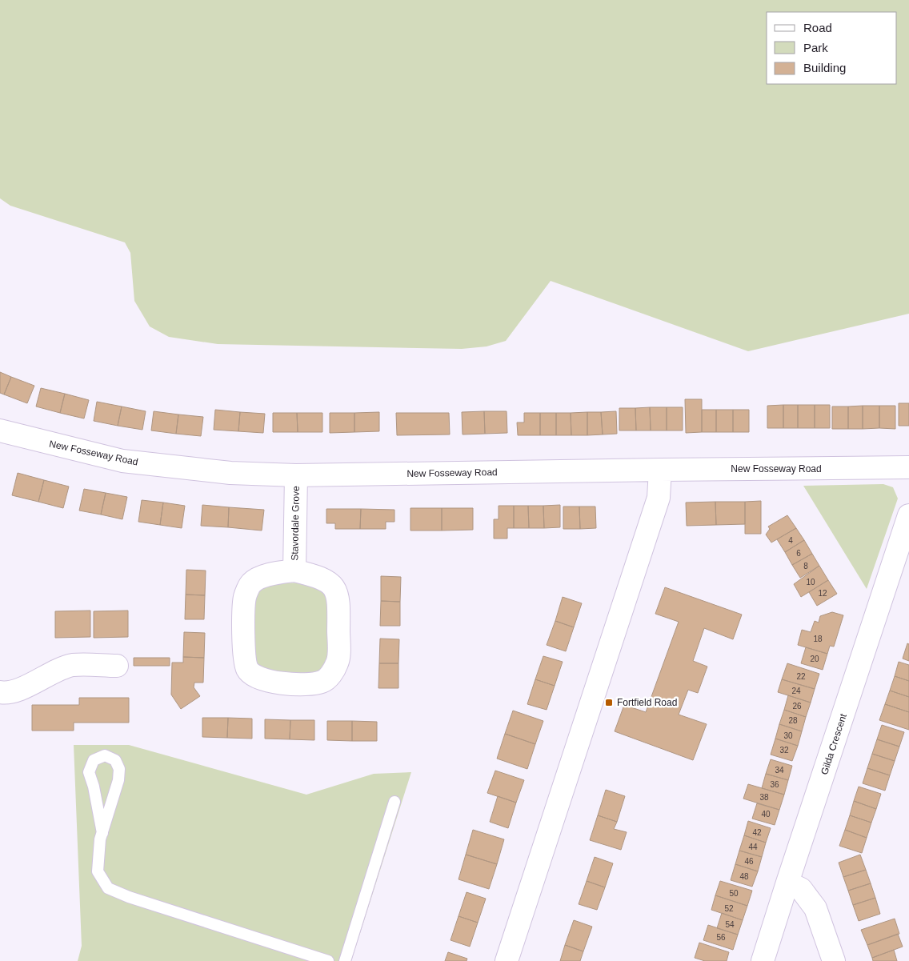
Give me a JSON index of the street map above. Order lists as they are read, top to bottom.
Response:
{
  "streets": {
    "street": ["New Fosseway Road", "Stavordale Grove", "Gilda Crescent"]
  },
  "crossings": [
    ["New Fosseway Road", "Stavordale Grove"]
  ],
  "places": {
    "transit": ["Fortfield Road"]
  },
  "house_numbers": [
    "4",
    "6",
    "8",
    "10",
    "12",
    "18",
    "20",
    "22",
    "24",
    "26",
    "28",
    "30",
    "32",
    "34",
    "36",
    "38",
    "40",
    "42",
    "44",
    "46",
    "48",
    "50",
    "52",
    "54",
    "56"
  ],
  "legend": ["Road", "Park", "Building"]
}
